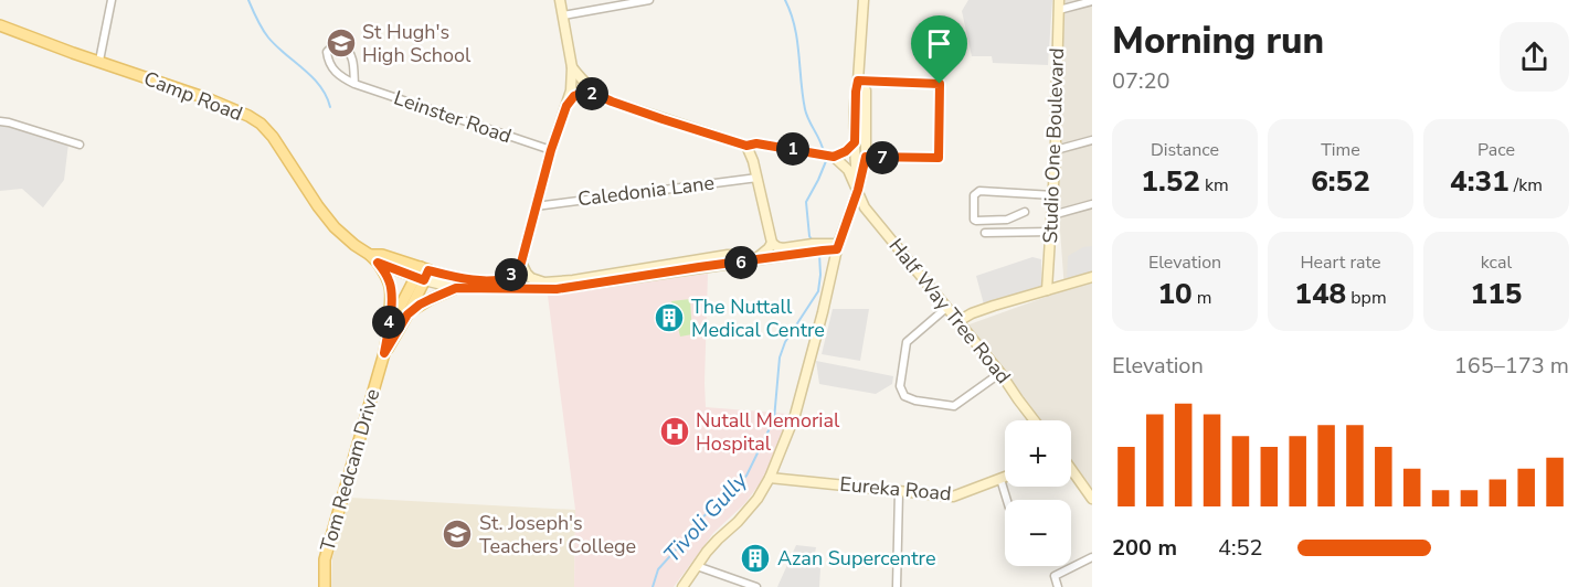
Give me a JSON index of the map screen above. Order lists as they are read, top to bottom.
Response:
{
  "streets": {
    "main road": [
      "Camp Road",
      "Studio One Boulevard",
      "Half Way Tree Road",
      "Tom Redcam Drive",
      "Eureka Road"
    ],
    "street": ["Leinster Road", "Caledonia Lane"]
  },
  "crossings": [
    ["Camp Road", "Tom Redcam Drive"]
  ],
  "water": ["Tivoli Gully"],
  "places": {
    "school or university": ["St Hugh's High School", "St. Joseph's Teachers' College"],
    "building": ["The Nuttall Medical Centre", "Azan Supercentre"],
    "hospital": ["Nutall Memorial Hospital"]
  },
  "page": {
    "heading": ["Morning run", "07:20"],
    "pins": [
      "2",
      "1",
      "7",
      "6",
      "3",
      "4"
    ],
    "stats": [
      ["Distance", "1.52 km"],
      ["Time", "6:52"],
      ["Pace", "4:31 /km"],
      ["Elevation", "10 m"],
      ["Heart rate", "148 bpm"],
      ["kcal", "115"]
    ],
    "chart": ["Elevation", "165–173 m"],
    "map_buttons": ["+", "−"],
    "list": [
      {
        "name": "200 m",
        "note": "4:52"
      }
    ]
  }
}
